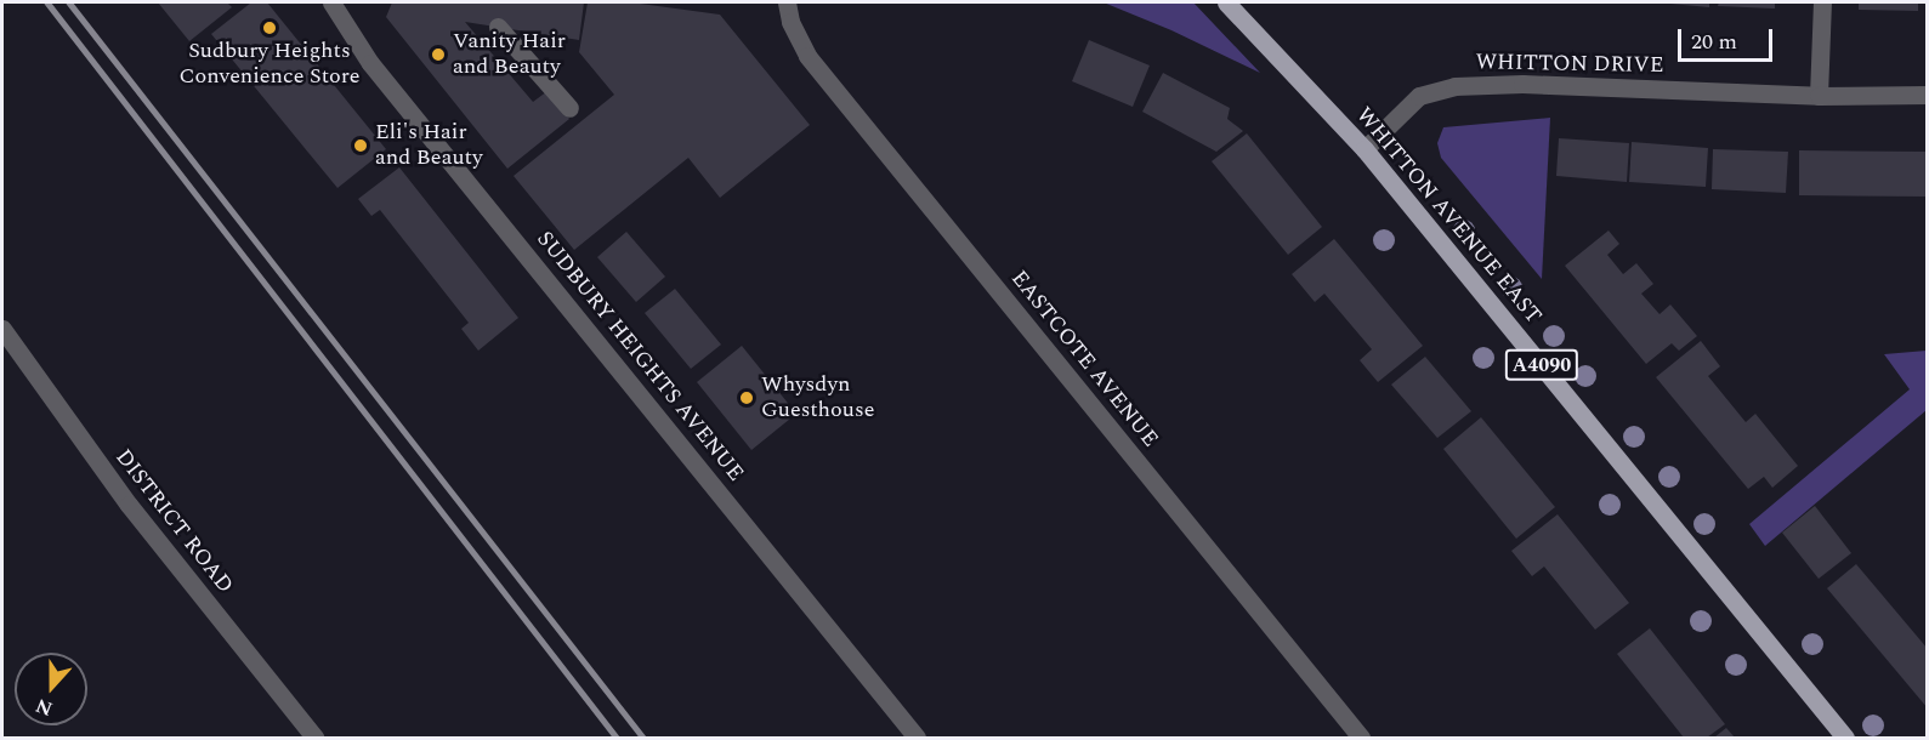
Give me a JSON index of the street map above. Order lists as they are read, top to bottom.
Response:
{
  "streets": {
    "main road": ["WHITTON AVENUE EAST", "A4090"],
    "street": [
      "WHITTON DRIVE",
      "SUDBURY HEIGHTS AVENUE",
      "EASTCOTE AVENUE",
      "DISTRICT ROAD"
    ]
  },
  "crossings": [
    ["WHITTON DRIVE", "WHITTON AVENUE EAST"]
  ],
  "places": [
    "Sudbury Heights Convenience Store",
    "Vanity Hair and Beauty",
    "Eli's Hair and Beauty",
    "Whysdyn Guesthouse"
  ],
  "scale_bar": "20 m",
  "north": "bottom"
}
